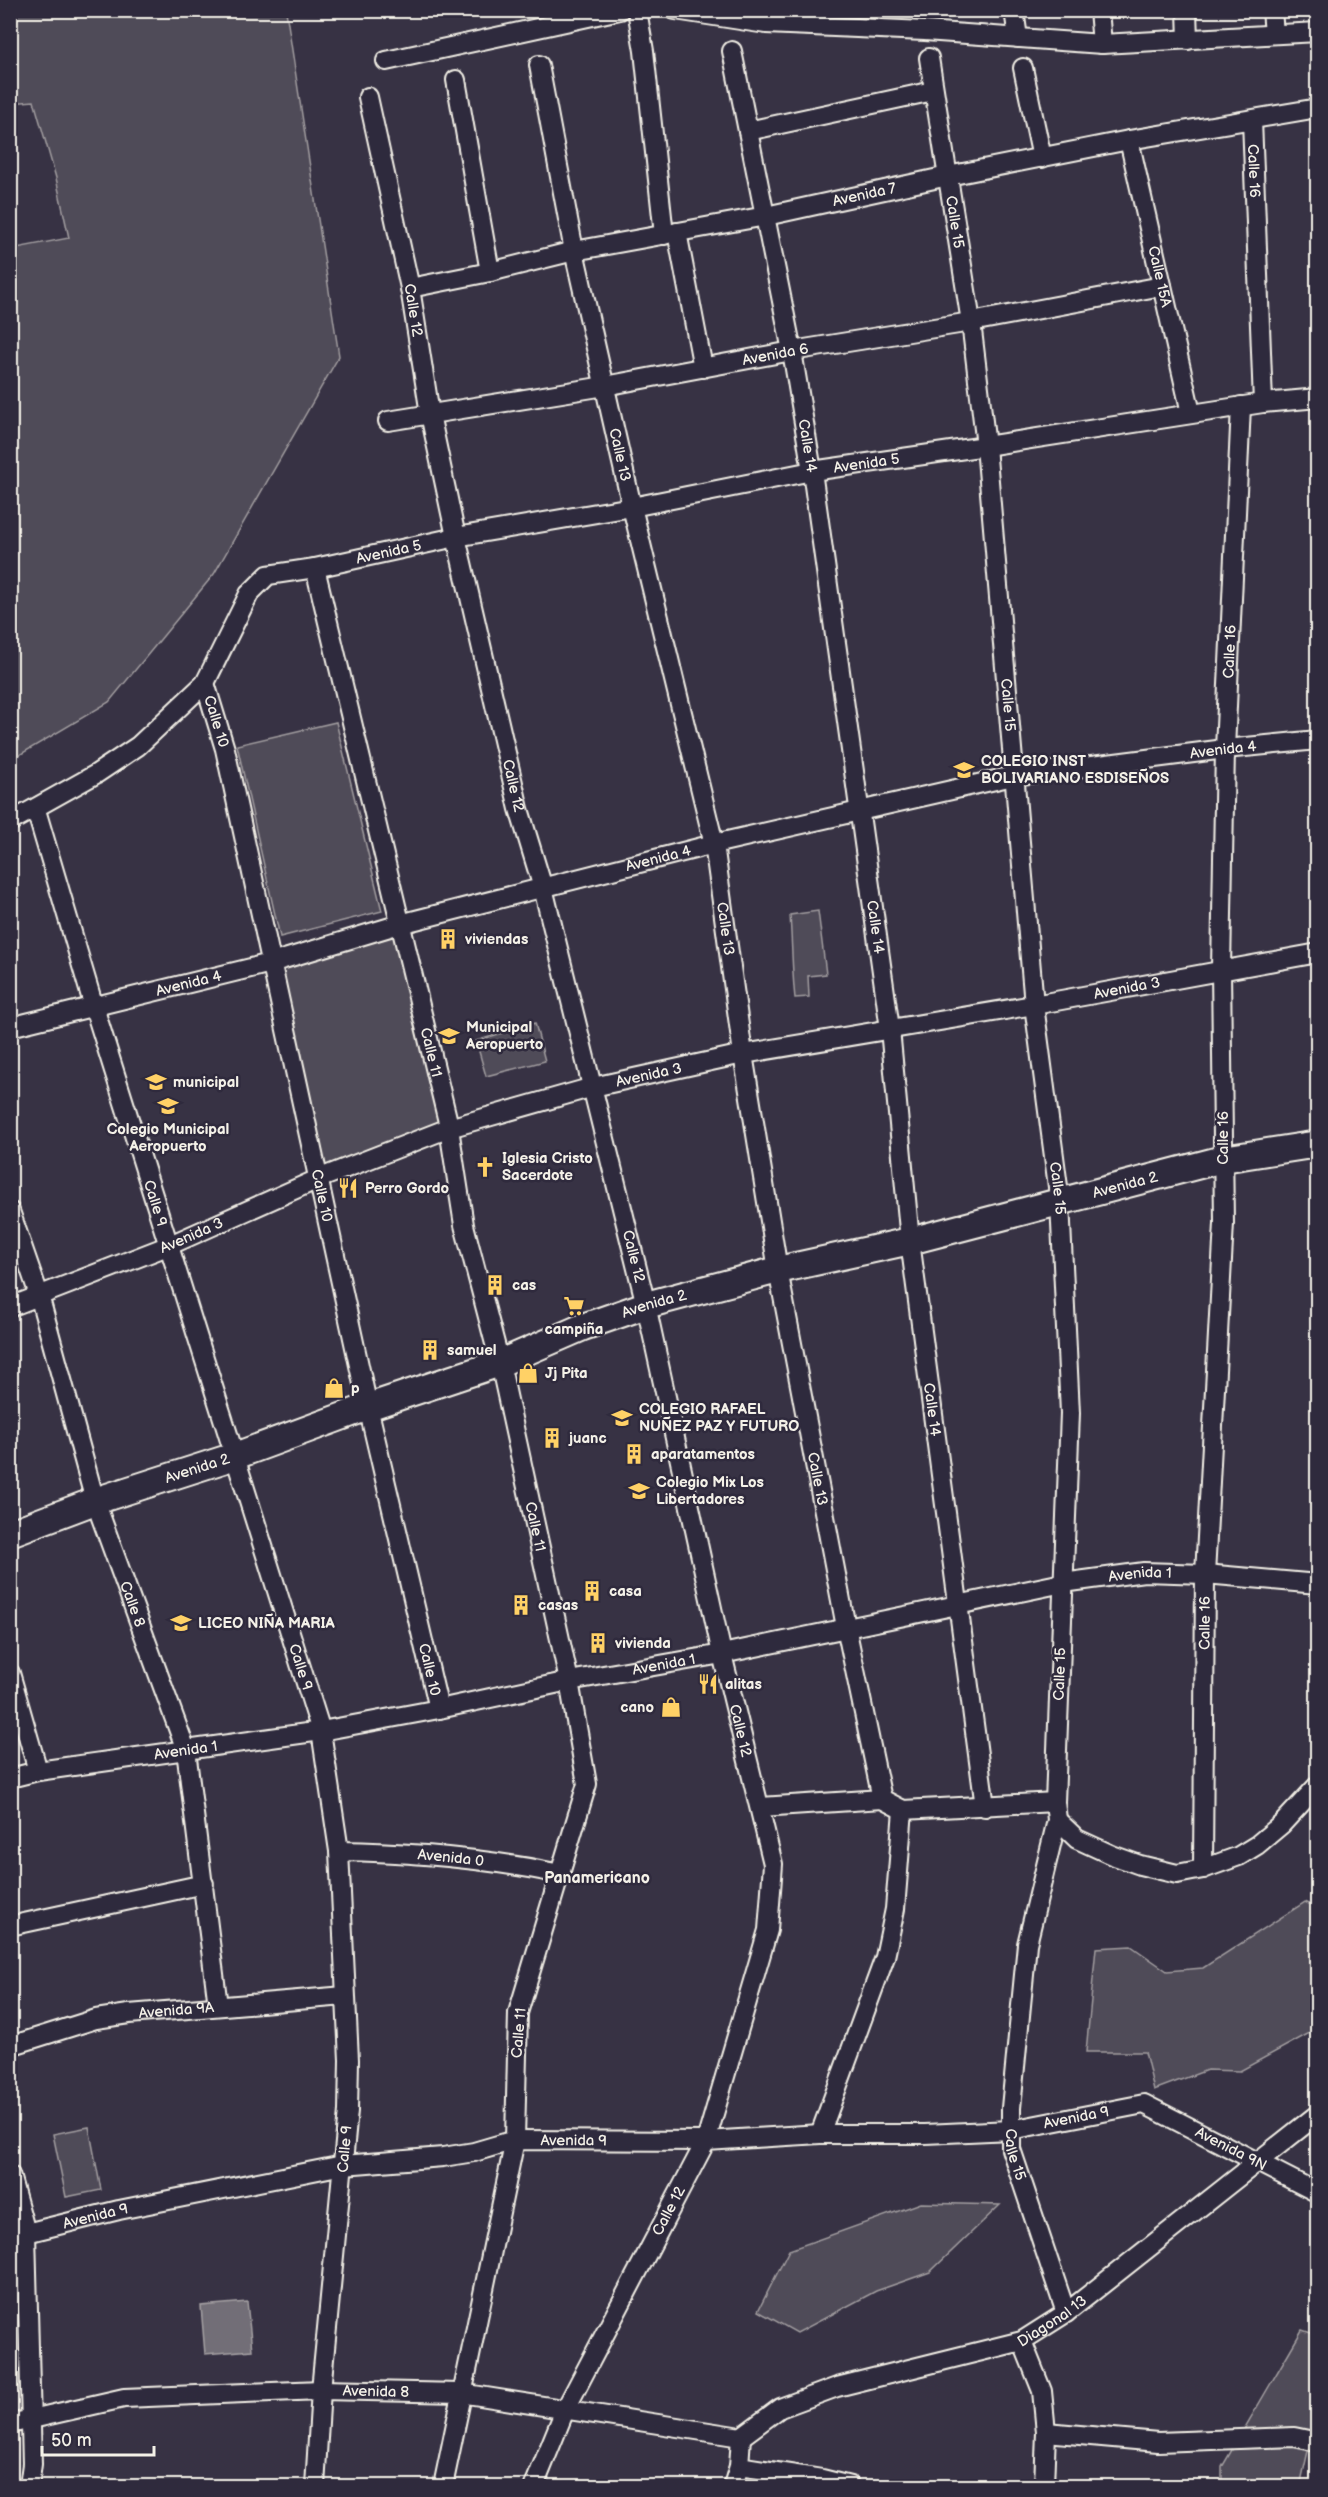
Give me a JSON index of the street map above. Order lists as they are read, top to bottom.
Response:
{
  "streets": {
    "street": [
      "Calle 16",
      "Avenida 7",
      "Calle 15",
      "Calle 15A",
      "Calle 12",
      "Avenida 6",
      "Calle 14",
      "Calle 13",
      "Avenida 5",
      "Calle 10",
      "Avenida 4",
      "Avenida 3",
      "Calle 11",
      "Avenida 2",
      "Calle 9",
      "Avenida 1",
      "Calle 8",
      "Avenida 0",
      "Avenida 9A",
      "Avenida 9",
      "Avenida 9N",
      "Diagonal 13",
      "Avenida 8"
    ]
  },
  "crossings": [
    ["Calle 16", "Avenida 7"],
    ["Calle 16", "Avenida 5"],
    ["Calle 16", "Avenida 4"],
    ["Calle 16", "Avenida 3"],
    ["Calle 16", "Avenida 2"],
    ["Calle 16", "Avenida 1"],
    ["Avenida 7", "Calle 15"],
    ["Avenida 7", "Calle 15A"],
    ["Avenida 7", "Calle 12"],
    ["Avenida 7", "Calle 14"],
    ["Avenida 7", "Calle 13"],
    ["Calle 15", "Avenida 6"],
    ["Calle 15", "Avenida 5"],
    ["Calle 15", "Avenida 4"],
    ["Calle 15", "Avenida 3"],
    ["Calle 15", "Avenida 2"],
    ["Calle 15", "Avenida 1"],
    ["Calle 15", "Avenida 9"],
    ["Calle 15", "Diagonal 13"],
    ["Calle 15A", "Avenida 6"],
    ["Calle 15A", "Avenida 5"],
    ["Calle 12", "Avenida 6"],
    ["Calle 12", "Avenida 5"],
    ["Calle 12", "Avenida 4"],
    ["Calle 12", "Avenida 3"],
    ["Calle 12", "Avenida 2"],
    ["Calle 12", "Avenida 1"],
    ["Calle 12", "Avenida 9"],
    ["Calle 12", "Avenida 8"],
    ["Avenida 6", "Calle 14"],
    ["Avenida 6", "Calle 13"],
    ["Calle 14", "Avenida 5"],
    ["Calle 14", "Avenida 4"],
    ["Calle 14", "Avenida 3"],
    ["Calle 14", "Avenida 2"],
    ["Calle 14", "Avenida 1"],
    ["Calle 13", "Avenida 5"],
    ["Calle 13", "Avenida 4"],
    ["Calle 13", "Avenida 3"],
    ["Calle 13", "Avenida 2"],
    ["Calle 13", "Avenida 1"],
    ["Avenida 5", "Calle 11"],
    ["Calle 10", "Avenida 4"],
    ["Calle 10", "Avenida 3"],
    ["Calle 10", "Avenida 2"],
    ["Calle 10", "Avenida 1"],
    ["Avenida 4", "Calle 11"],
    ["Avenida 4", "Calle 9"],
    ["Avenida 3", "Calle 11"],
    ["Avenida 3", "Calle 9"],
    ["Avenida 3", "Calle 8"],
    ["Calle 11", "Avenida 2"],
    ["Calle 11", "Avenida 1"],
    ["Calle 11", "Avenida 0"],
    ["Calle 11", "Avenida 9"],
    ["Calle 11", "Avenida 8"],
    ["Avenida 2", "Calle 9"],
    ["Avenida 2", "Calle 8"],
    ["Calle 9", "Avenida 1"],
    ["Calle 9", "Avenida 0"],
    ["Calle 9", "Avenida 9A"],
    ["Calle 9", "Avenida 9"],
    ["Calle 9", "Avenida 8"],
    ["Avenida 1", "Calle 8"],
    ["Calle 8", "Avenida 9A"],
    ["Avenida 9", "Avenida 9N"],
    ["Avenida 9N", "Diagonal 13"],
    ["Diagonal 13", "Avenida 8"]
  ],
  "districts": ["Panamericano"],
  "places": {
    "school or university": [
      "COLEGIO INST BOLIVARIANO ESDISEÑOS",
      "Municipal Aeropuerto",
      "municipal",
      "Colegio Municipal Aeropuerto",
      "COLEGIO RAFAEL NUÑEZ PAZ Y FUTURO",
      "Colegio Mix Los Libertadores",
      "LICEO NIÑA MARIA"
    ],
    "building": [
      "viviendas",
      "cas",
      "samuel",
      "juanc",
      "aparatamentos",
      "casa",
      "casas",
      "vivienda"
    ],
    "church": ["Iglesia Cristo Sacerdote"],
    "restaurant": ["Perro Gordo", "alitas"],
    "supermarket": ["campiña"],
    "shop": ["Jj Pita", "p", "cano"]
  },
  "scale_bar": "50 m"
}
